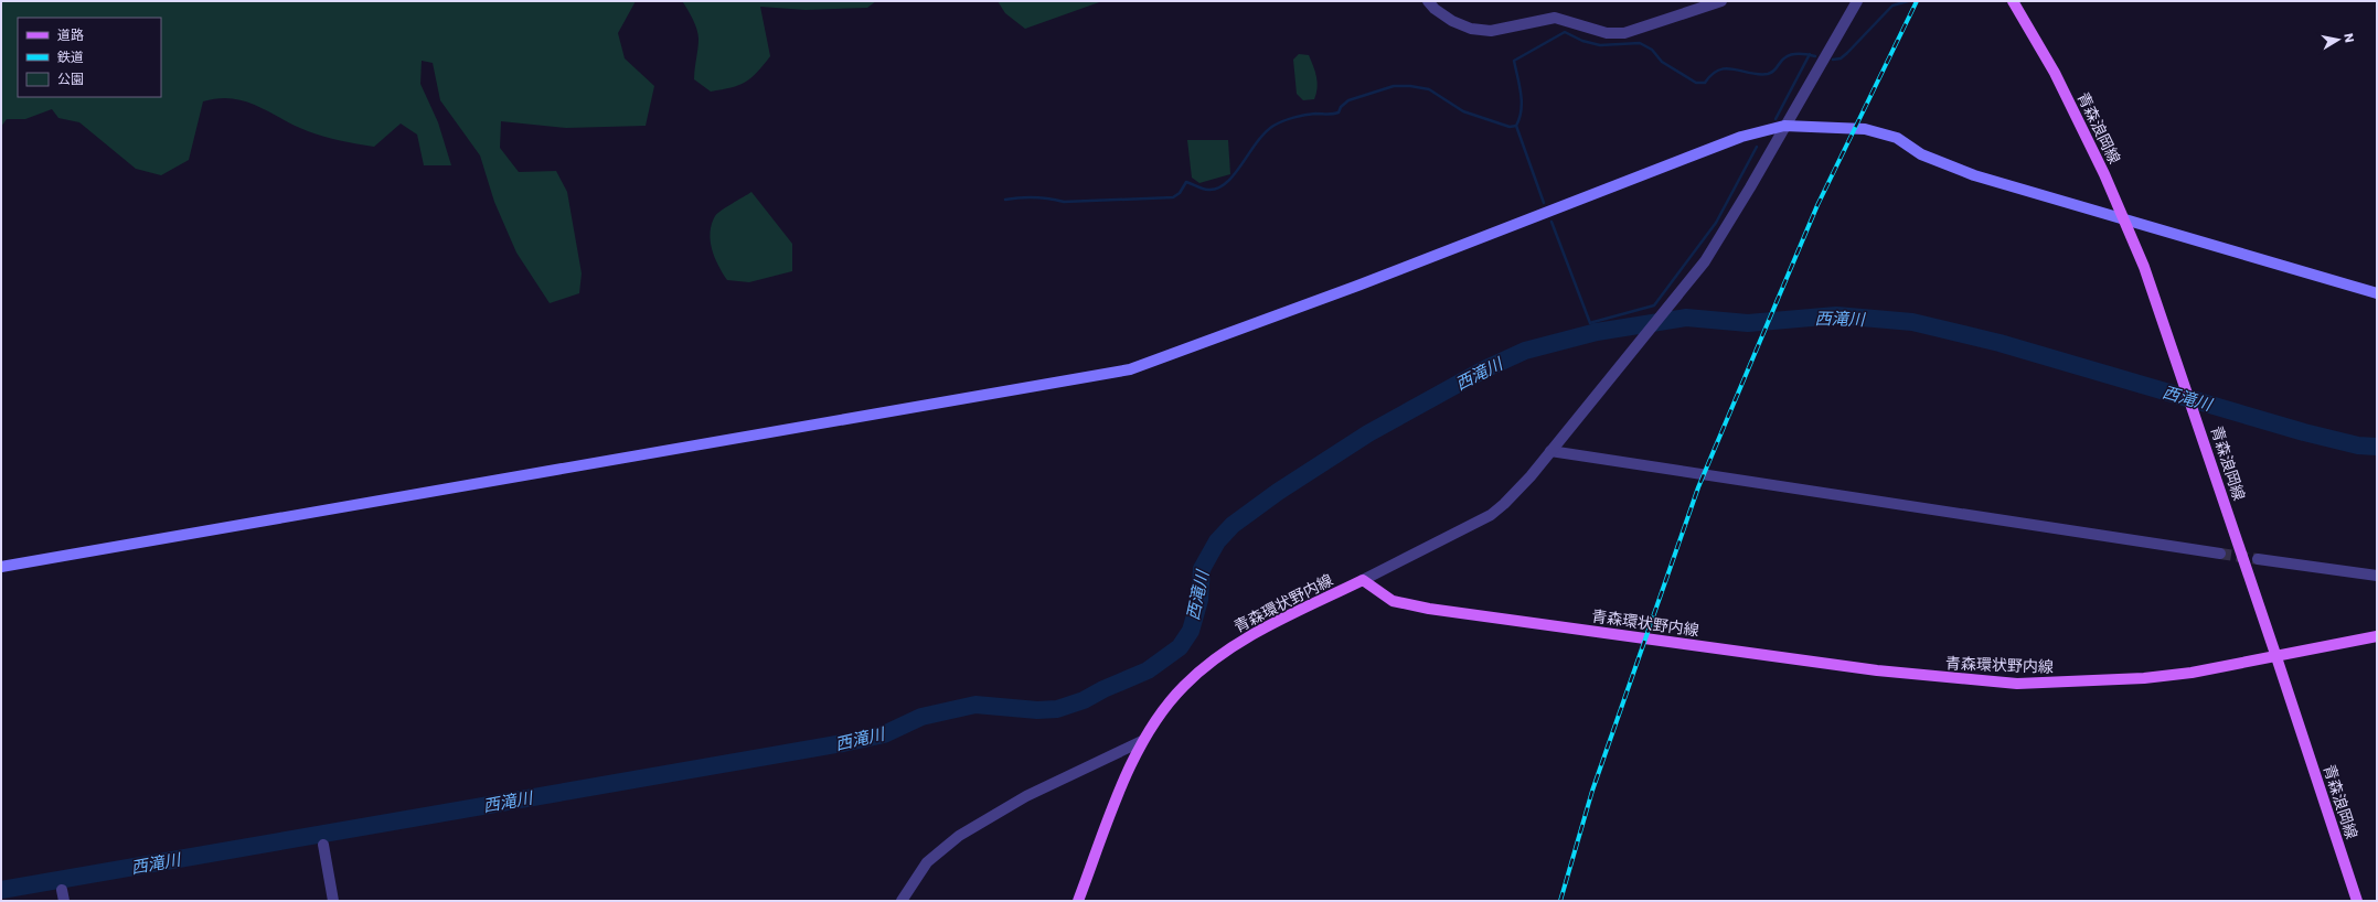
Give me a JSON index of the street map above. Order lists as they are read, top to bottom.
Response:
{
  "streets": {
    "main road": ["青森浪岡線", "青森環状野内線"]
  },
  "crossings": [
    ["青森浪岡線", "青森環状野内線"]
  ],
  "water": ["西滝川"],
  "legend": ["道路", "鉄道", "公園"],
  "north": "right"
}
